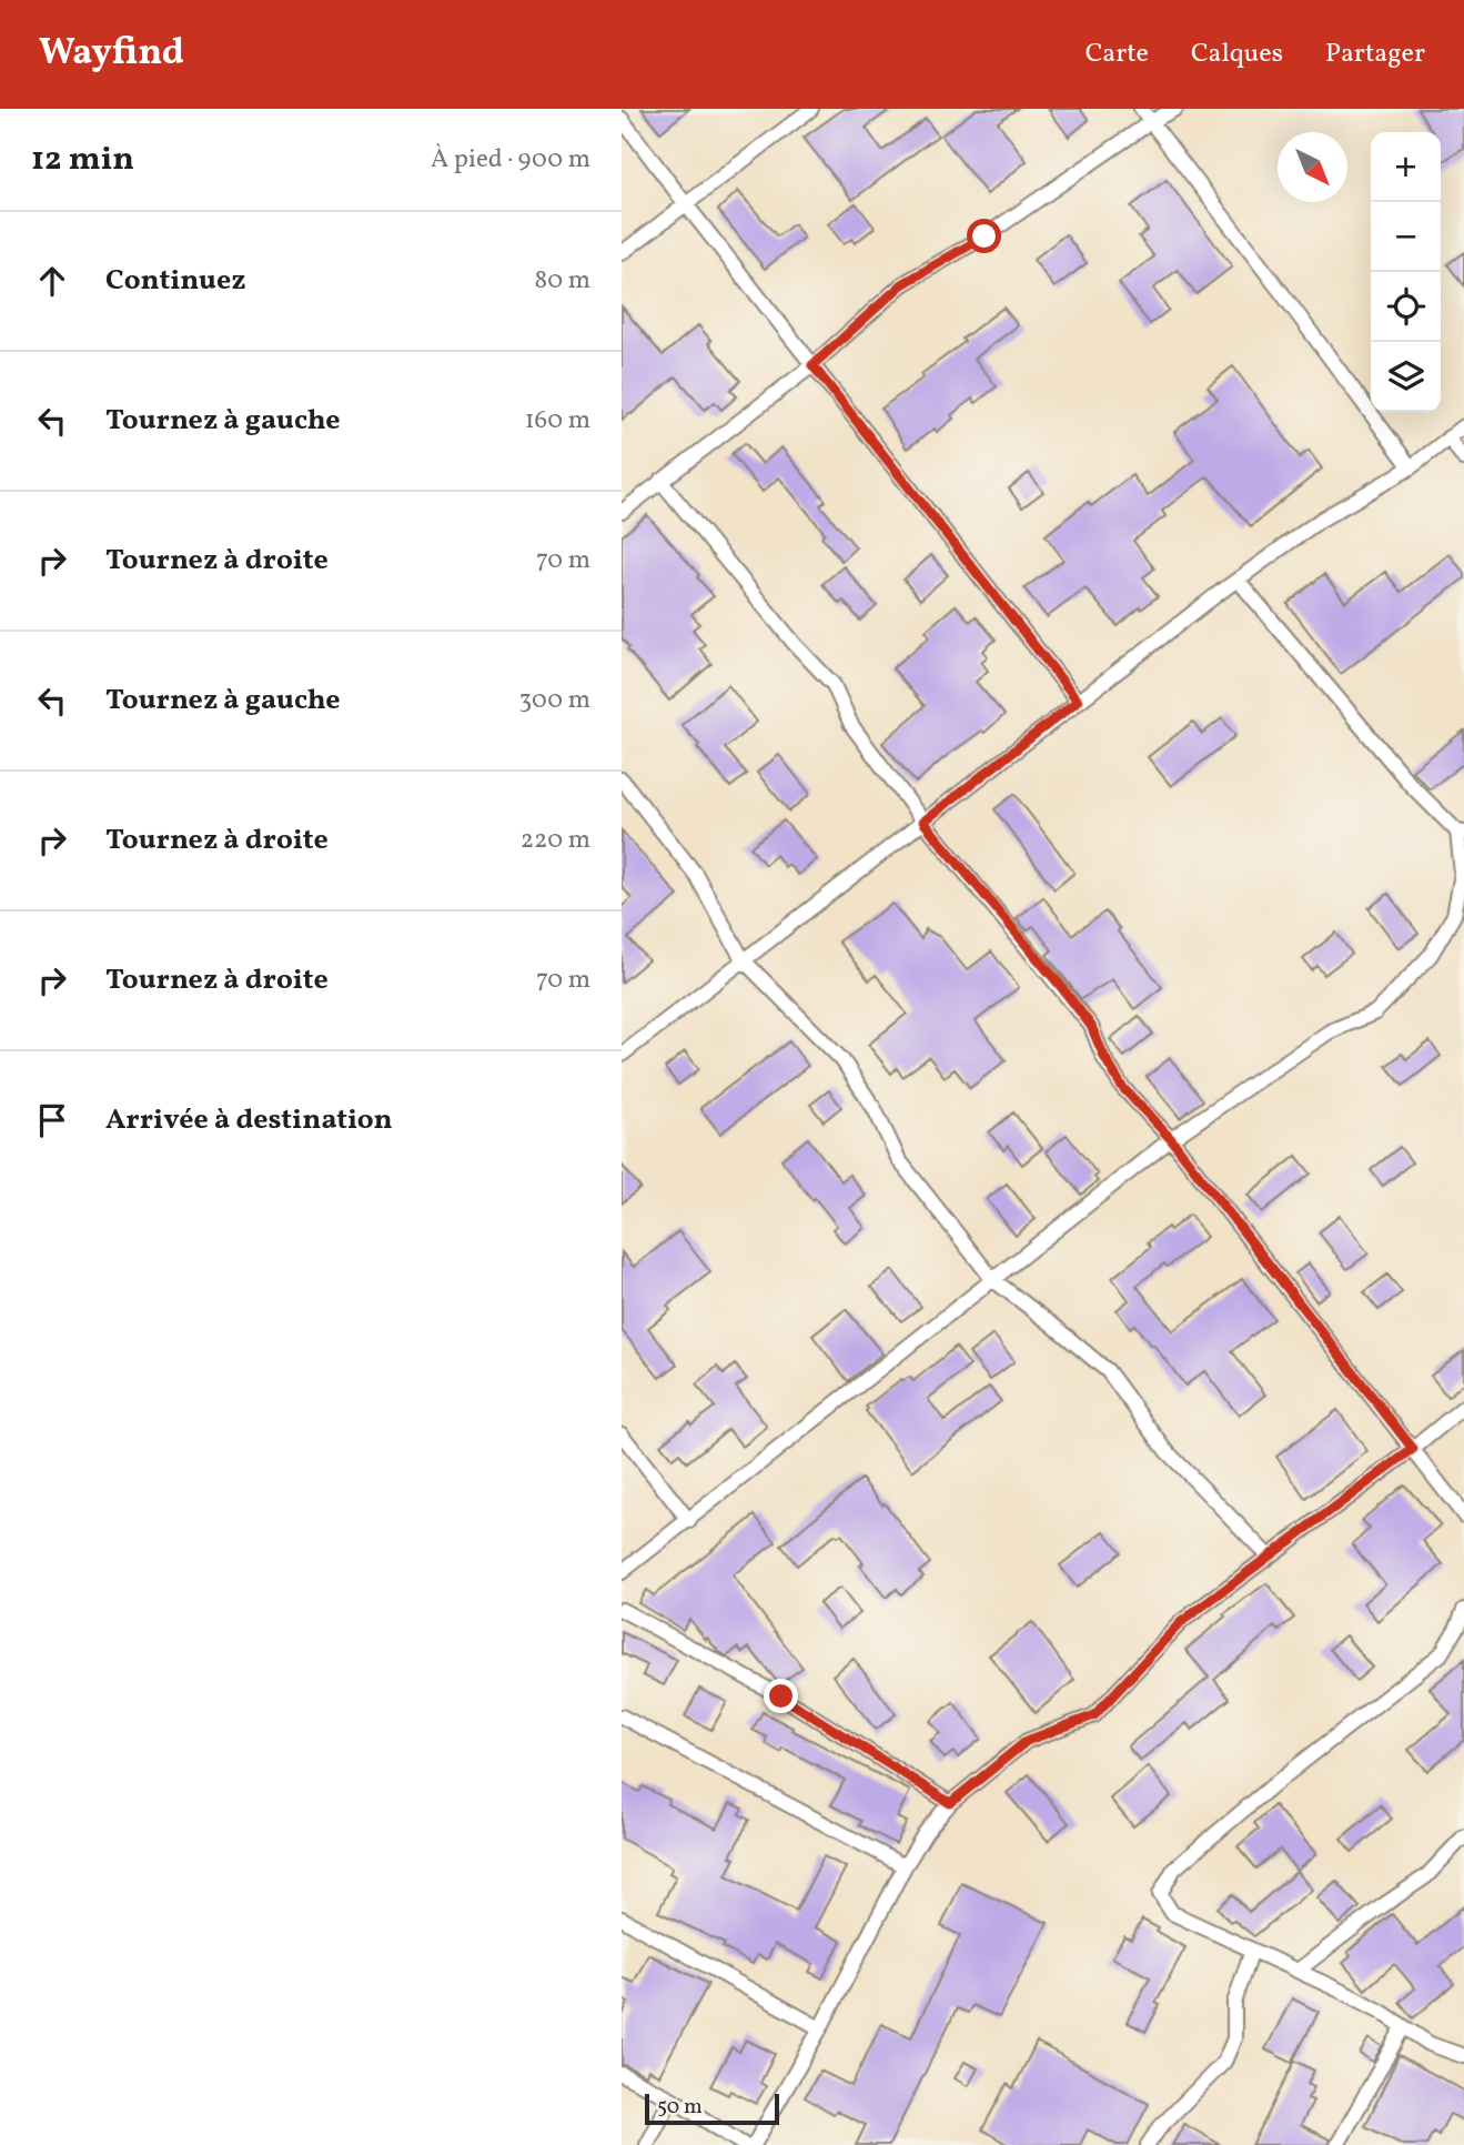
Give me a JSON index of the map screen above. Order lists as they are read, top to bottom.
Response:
{
  "scale_bar": "50 m",
  "north": "bottom right",
  "page": {
    "header": "Wayfind",
    "nav": ["Carte", "Calques", "Partager"],
    "heading": ["12 min", "À pied · 900 m"],
    "map_buttons": ["+", "−"],
    "list": [
      ["Continuez", "80 m"],
      ["Tournez à gauche", "160 m"],
      ["Tournez à droite", "70 m"],
      ["Tournez à gauche", "300 m"],
      ["Tournez à droite", "220 m"],
      ["Tournez à droite", "70 m"],
      "Arrivée à destination"
    ],
    "scale": "50 m"
  }
}
